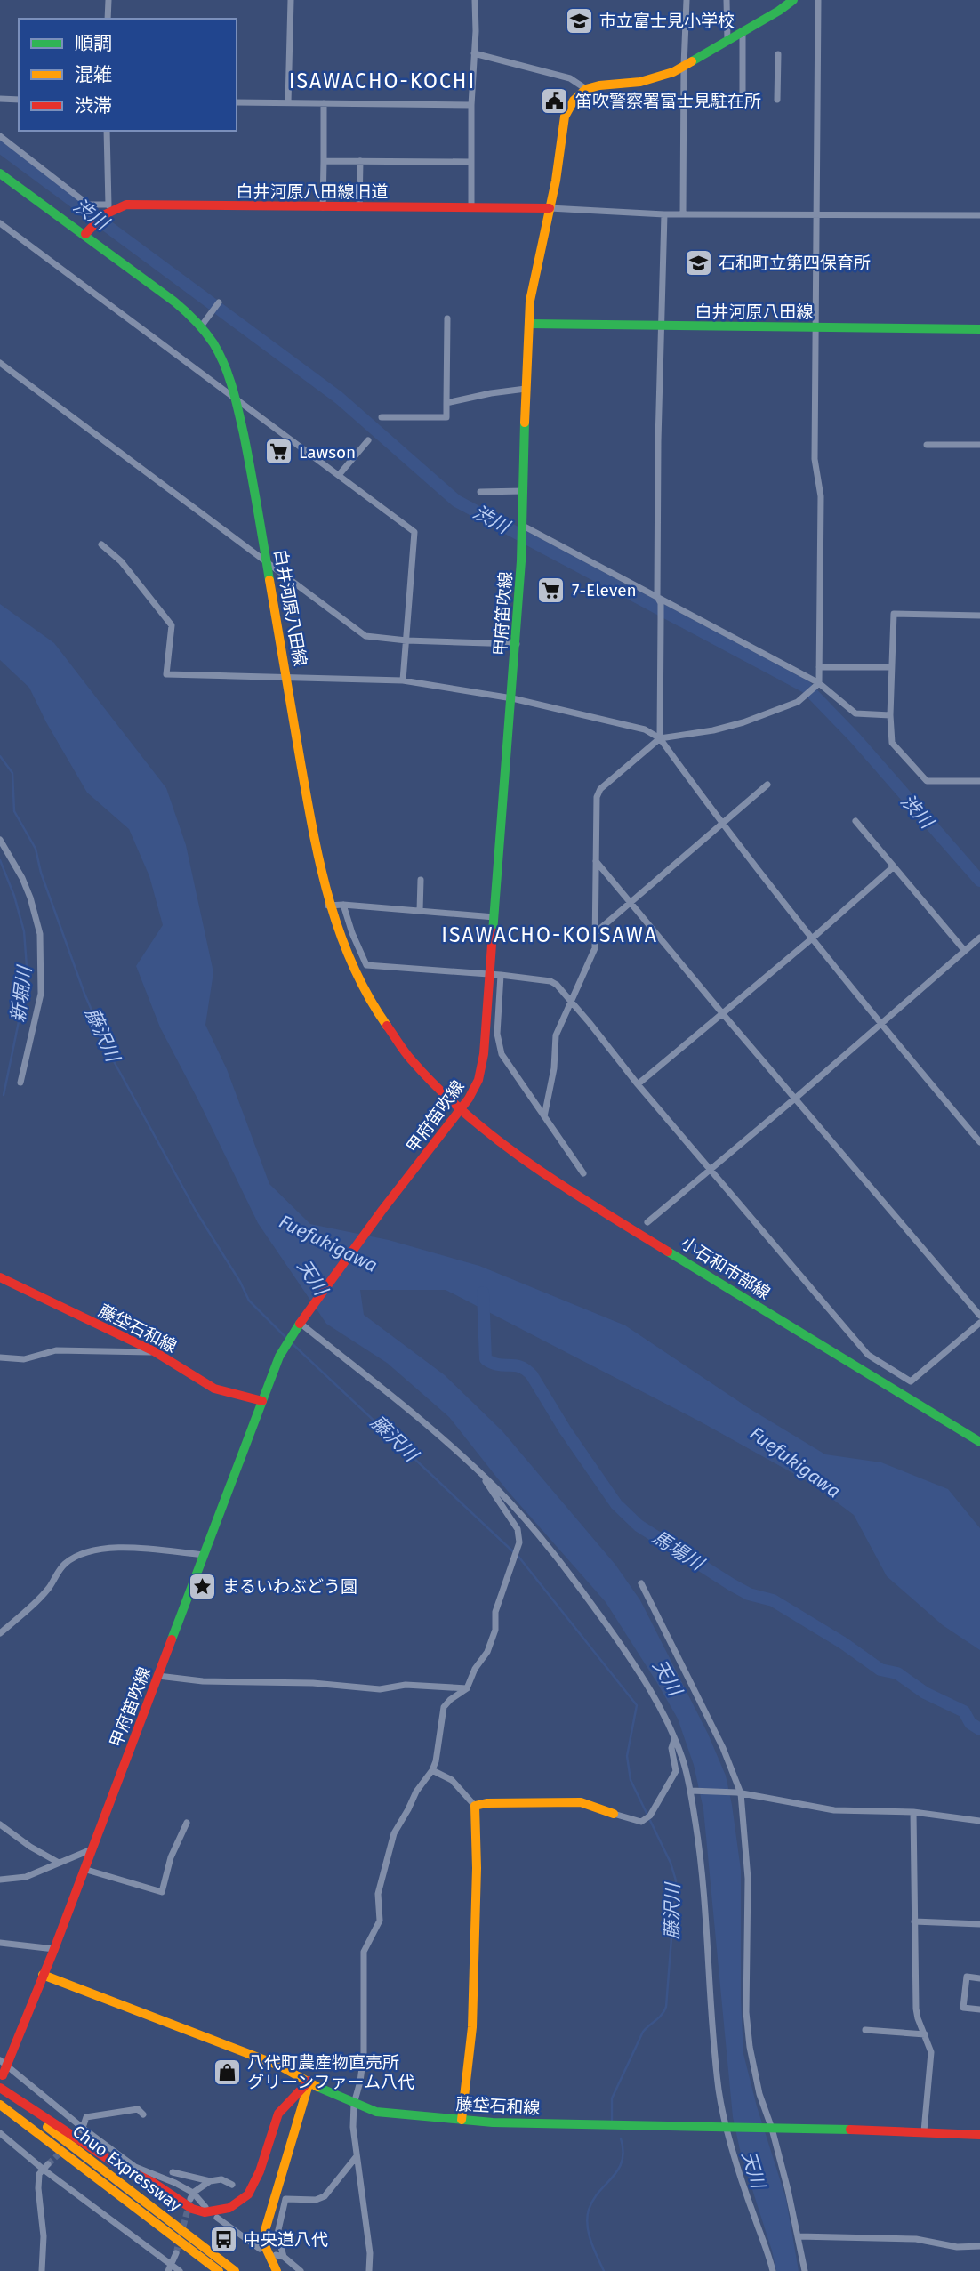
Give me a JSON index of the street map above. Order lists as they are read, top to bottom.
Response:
{
  "streets": {
    "main road": [
      "白井河原八田線旧道",
      "白井河原八田線",
      "甲府笛吹線",
      "小石和市部線",
      "藤垈石和線",
      "Chuo Expressway"
    ]
  },
  "crossings": [
    ["白井河原八田線旧道", "白井河原八田線"],
    ["白井河原八田線旧道", "甲府笛吹線"],
    ["白井河原八田線", "甲府笛吹線"],
    ["白井河原八田線", "小石和市部線"],
    ["甲府笛吹線", "小石和市部線"],
    ["甲府笛吹線", "藤垈石和線"]
  ],
  "districts": ["ISAWACHO-KOCHI", "ISAWACHO-KOISAWA"],
  "water": [
    "渋川",
    "新堀川",
    "藤沢川",
    "Fuefukigawa",
    "天川",
    "馬場川"
  ],
  "places": {
    "school or university": ["市立富士見小学校", "石和町立第四保育所"],
    "public building": ["笛吹警察署富士見駐在所"],
    "supermarket": ["Lawson", "7-Eleven"],
    "place": ["まるいわぶどう園"],
    "shop": ["八代町農産物直売所 グリーンファーム八代"],
    "bus stop": ["中央道八代"]
  },
  "legend": ["順調", "混雑", "渋滞"]
}
